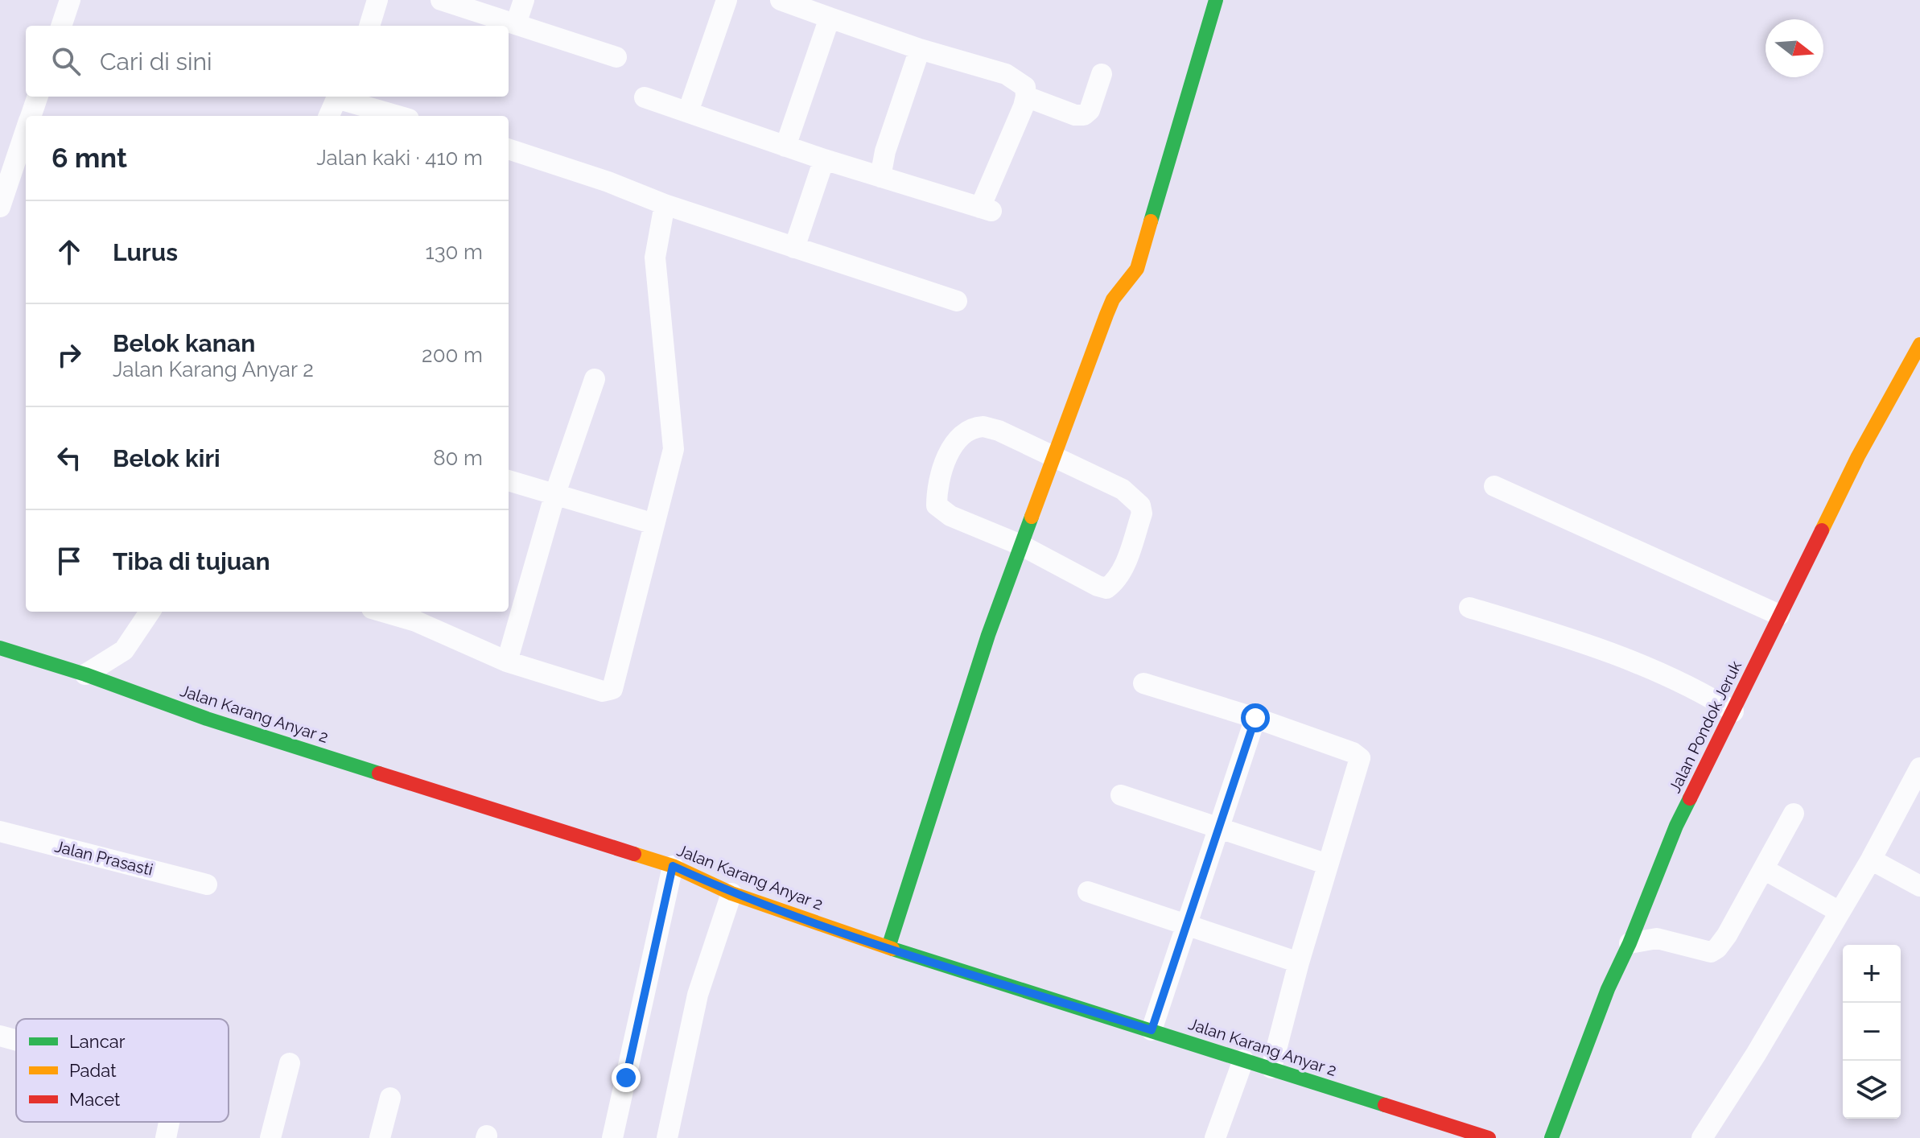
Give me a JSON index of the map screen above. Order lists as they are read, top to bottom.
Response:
{
  "streets": {
    "street": ["Jalan Karang Anyar 2", "Jalan Pondok Jeruk", "Jalan Prasasti"]
  },
  "legend": ["Lancar", "Padat", "Macet"],
  "north": "right",
  "page": {
    "search": "Cari di sini",
    "heading": ["6 mnt", "Jalan kaki · 410 m"],
    "list": [
      ["Lurus", "130 m"],
      ["Belok kanan", "Jalan Karang Anyar 2", "200 m"],
      ["Belok kiri", "80 m"],
      "Tiba di tujuan"
    ],
    "map_buttons": ["+", "−"]
  }
}
